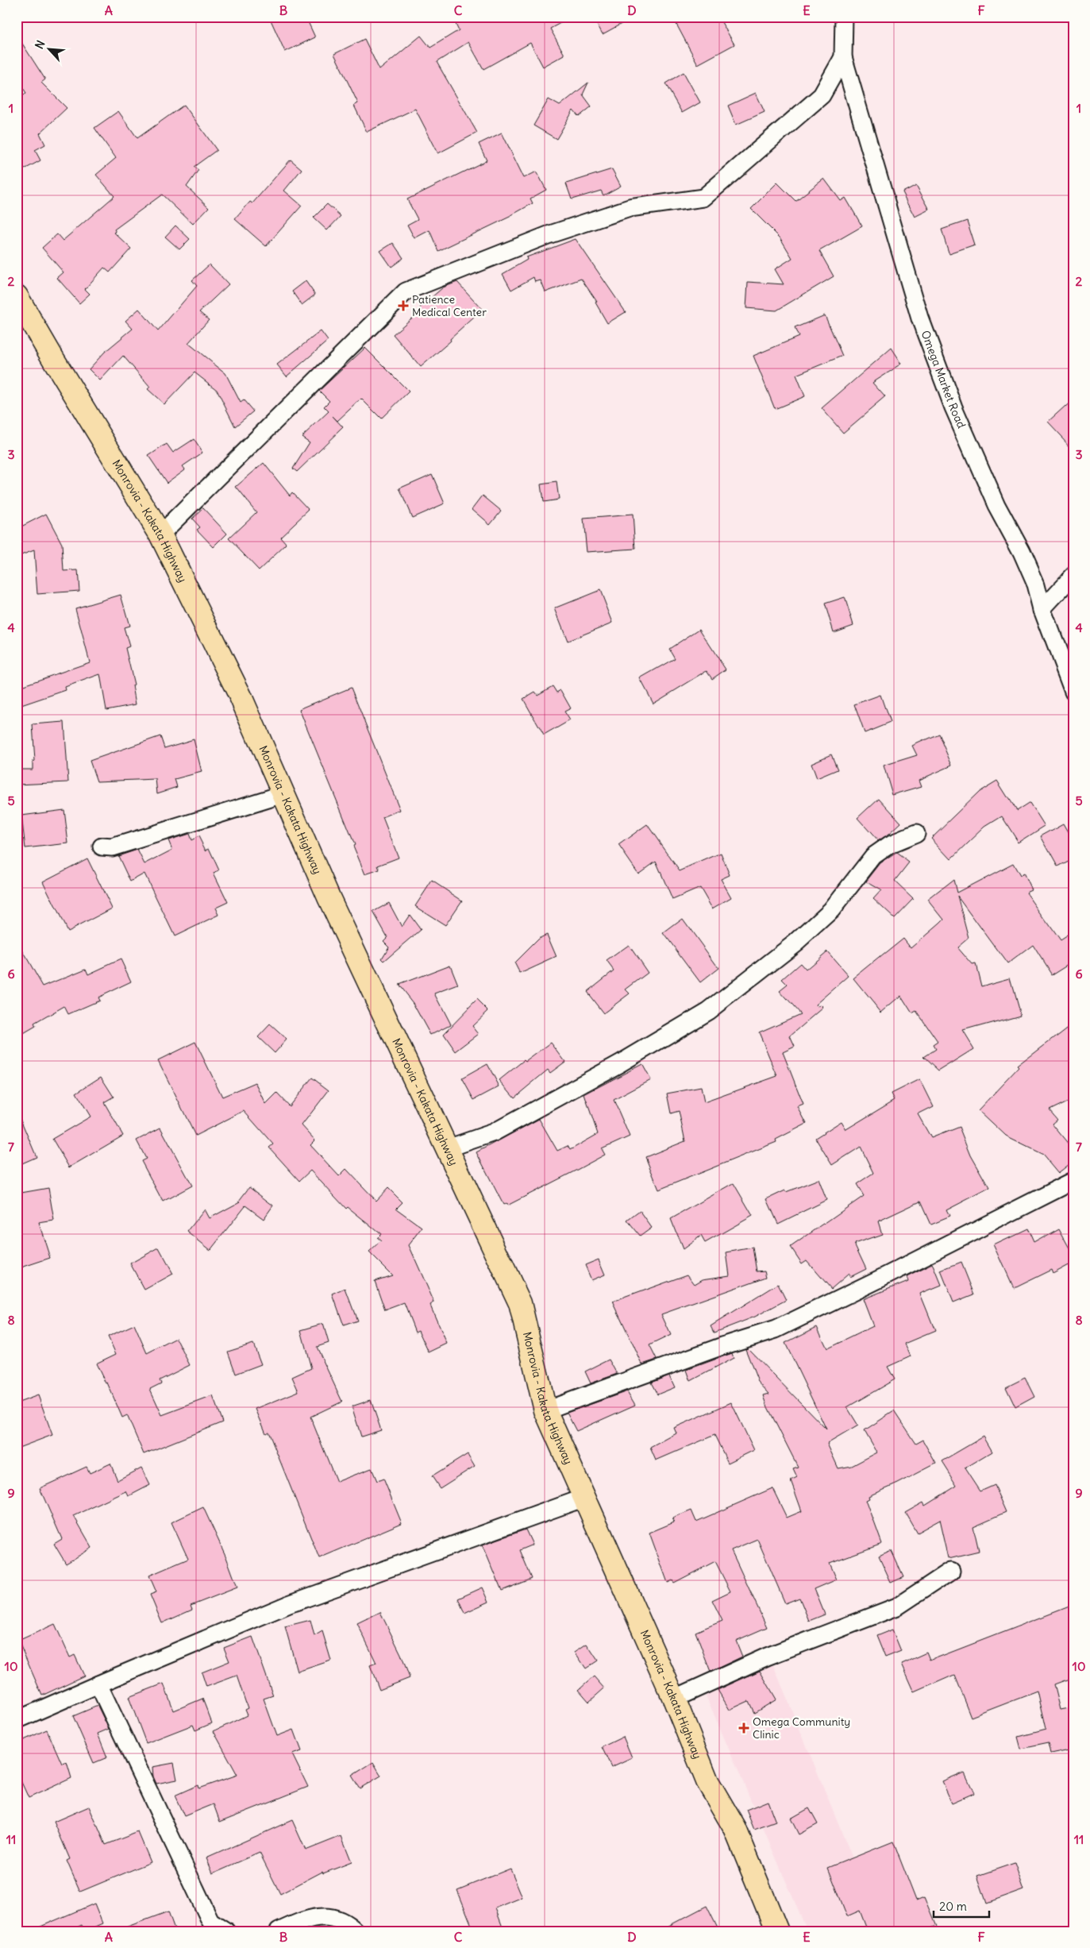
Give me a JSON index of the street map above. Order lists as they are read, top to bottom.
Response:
{
  "streets": {
    "highway": ["Monrovia - Kakata Highway"],
    "street": ["Omega Market Road"]
  },
  "places": {
    "health": ["Patience Medical Center", "Omega Community Clinic"]
  },
  "scale_bar": "20 m",
  "north": "top left",
  "grid": {
    "columns": [
      "A",
      "B",
      "C",
      "D",
      "E",
      "F"
    ],
    "rows": [
      "1",
      "2",
      "3",
      "4",
      "5",
      "6",
      "7",
      "8",
      "9",
      "10",
      "11"
    ]
  }
}
